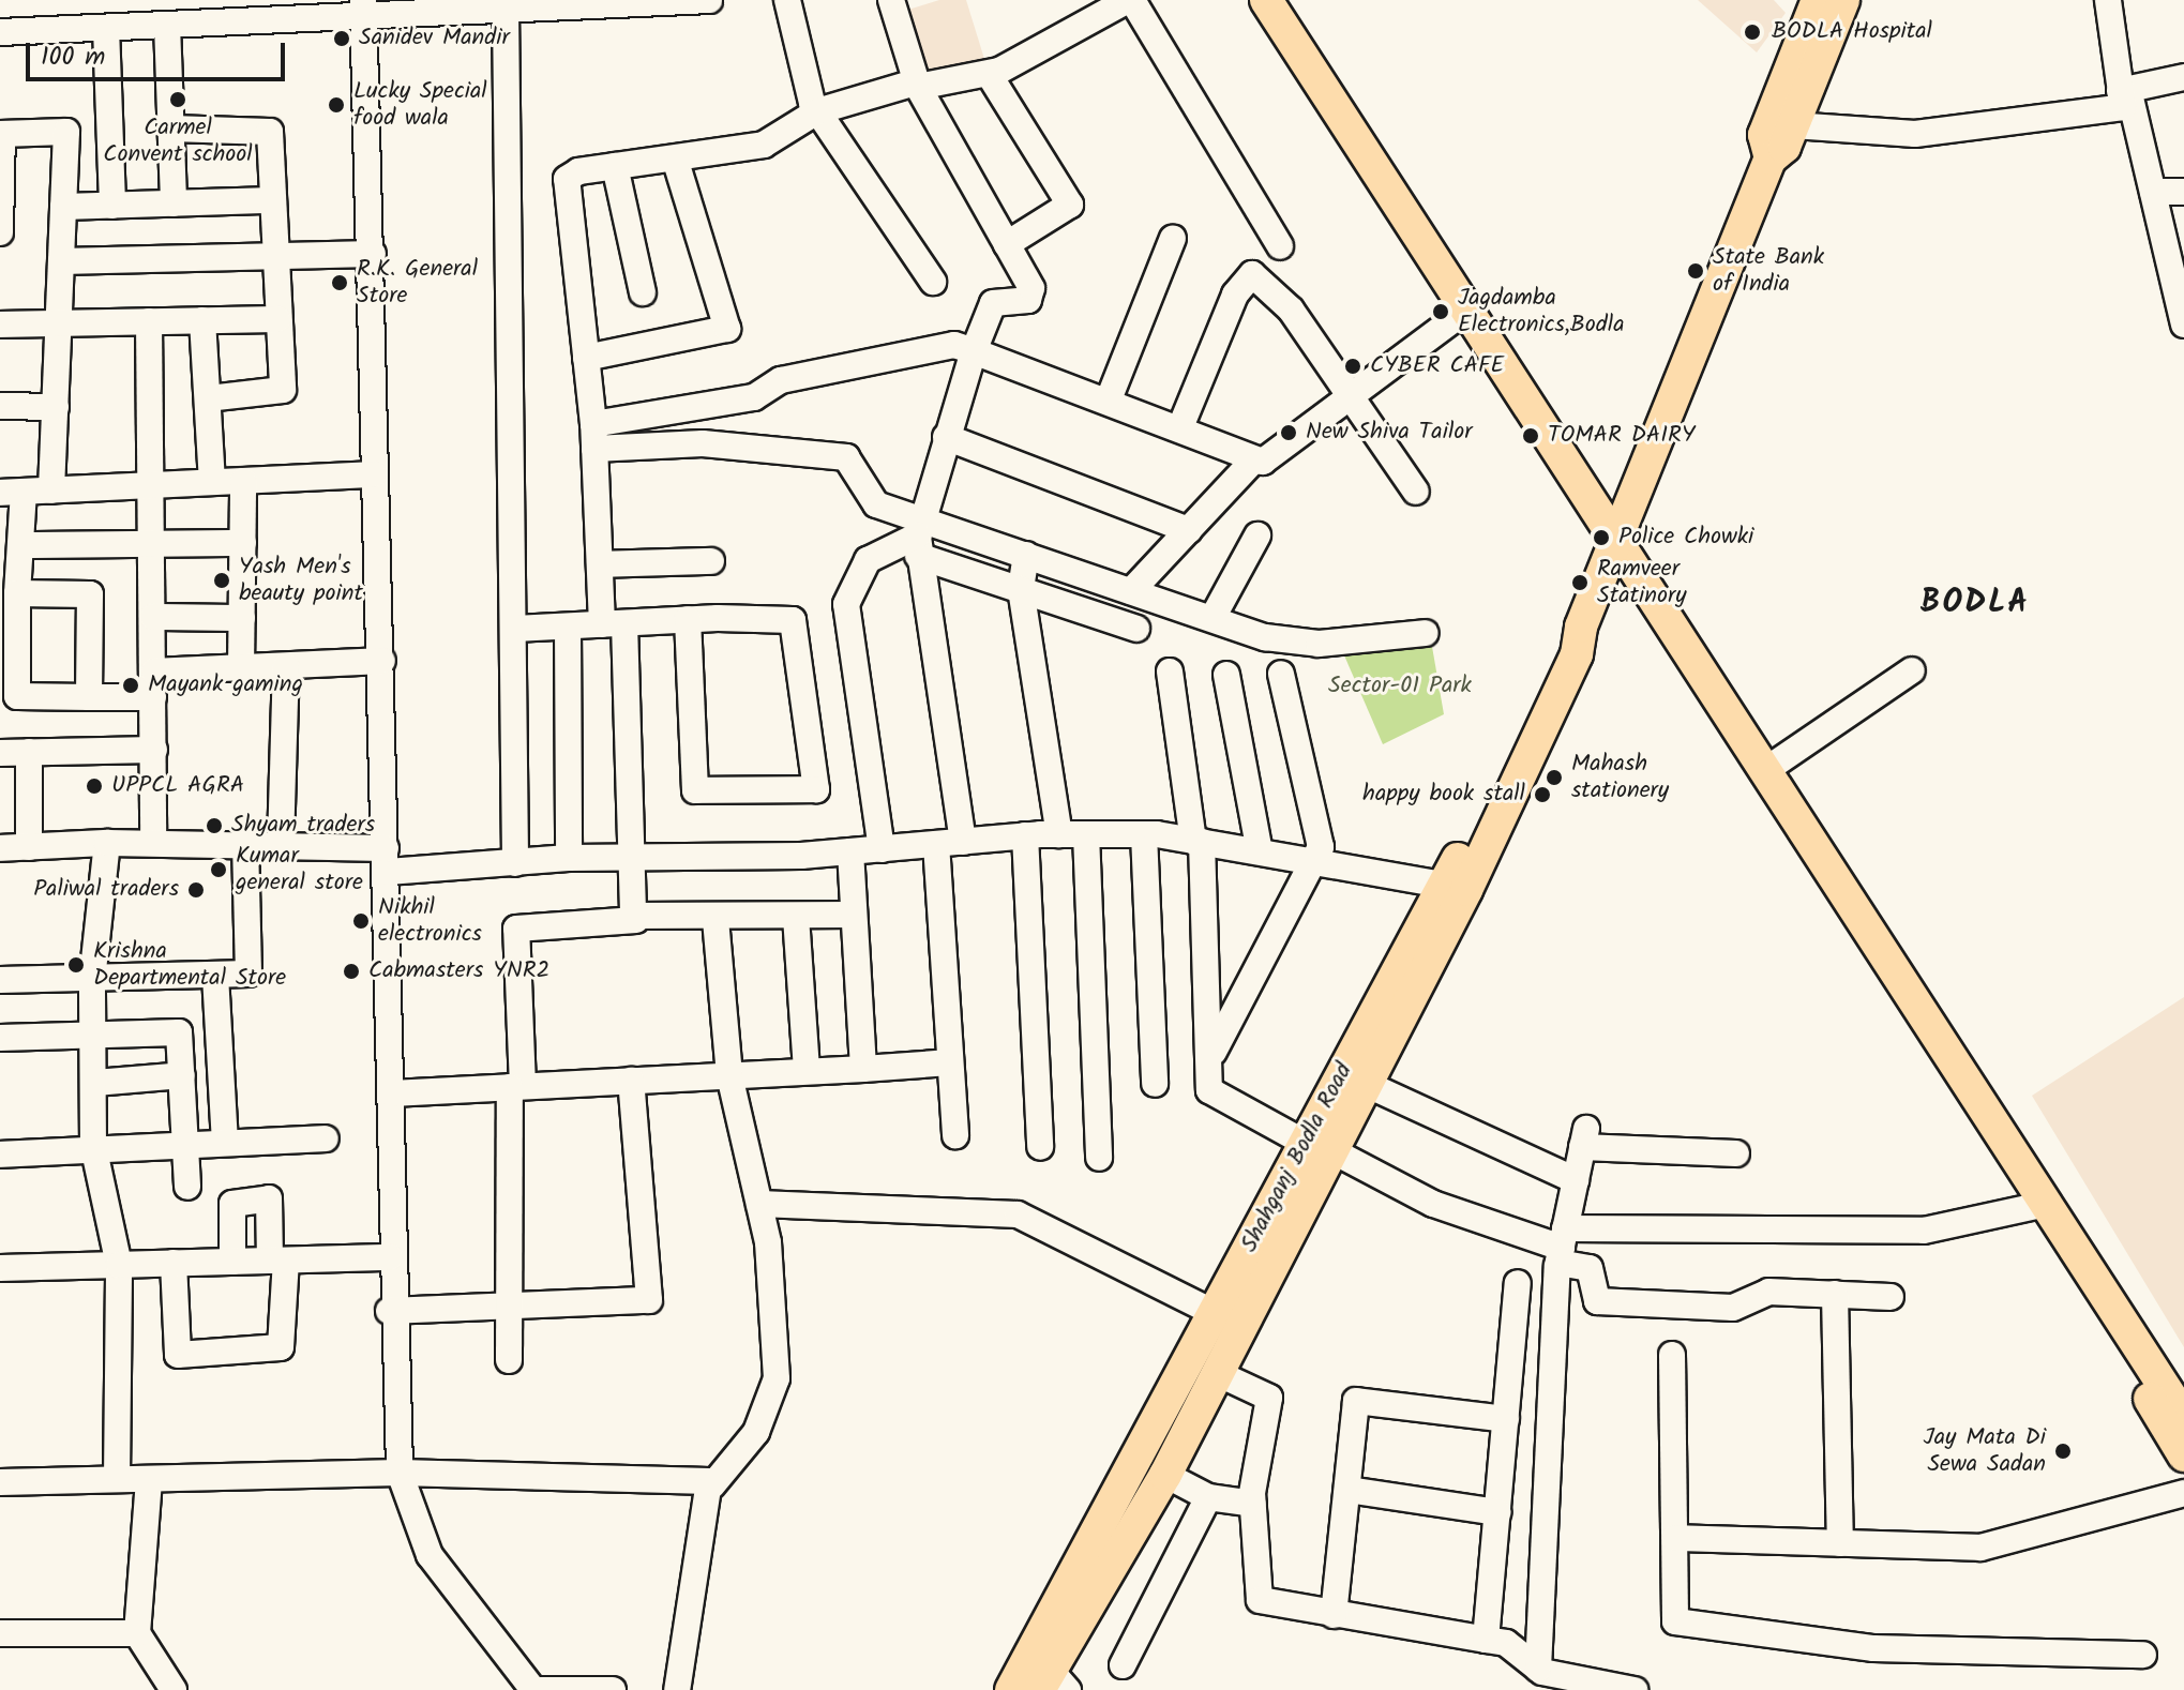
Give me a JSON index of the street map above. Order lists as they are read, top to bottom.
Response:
{
  "streets": {
    "main road": ["Shahganj Bodla Road"]
  },
  "districts": ["BODLA"],
  "parks": ["Sector-01 Park"],
  "places": [
    "BODLA Hospital",
    "Sanidev Mandir",
    "Carmel Convent school",
    "Lucky Special food wala",
    "State Bank of India",
    "R.K. General Store",
    "Jagdamba Electronics,Bodla",
    "CYBER CAFE",
    "New Shiva Tailor",
    "TOMAR DAIRY",
    "Police Chowki",
    "Yash Men's beauty point",
    "Ramveer Statinory",
    "Mayank gaming",
    "Mahash stationery",
    "UPPCL AGRA",
    "happy book stall",
    "Shyam traders",
    "Kumar general store",
    "Paliwal traders",
    "Nikhil electronics",
    "Krishna Departmental Store",
    "Cabmasters YNR2",
    "Jay Mata Di Sewa Sadan"
  ],
  "scale_bar": "100 m"
}
